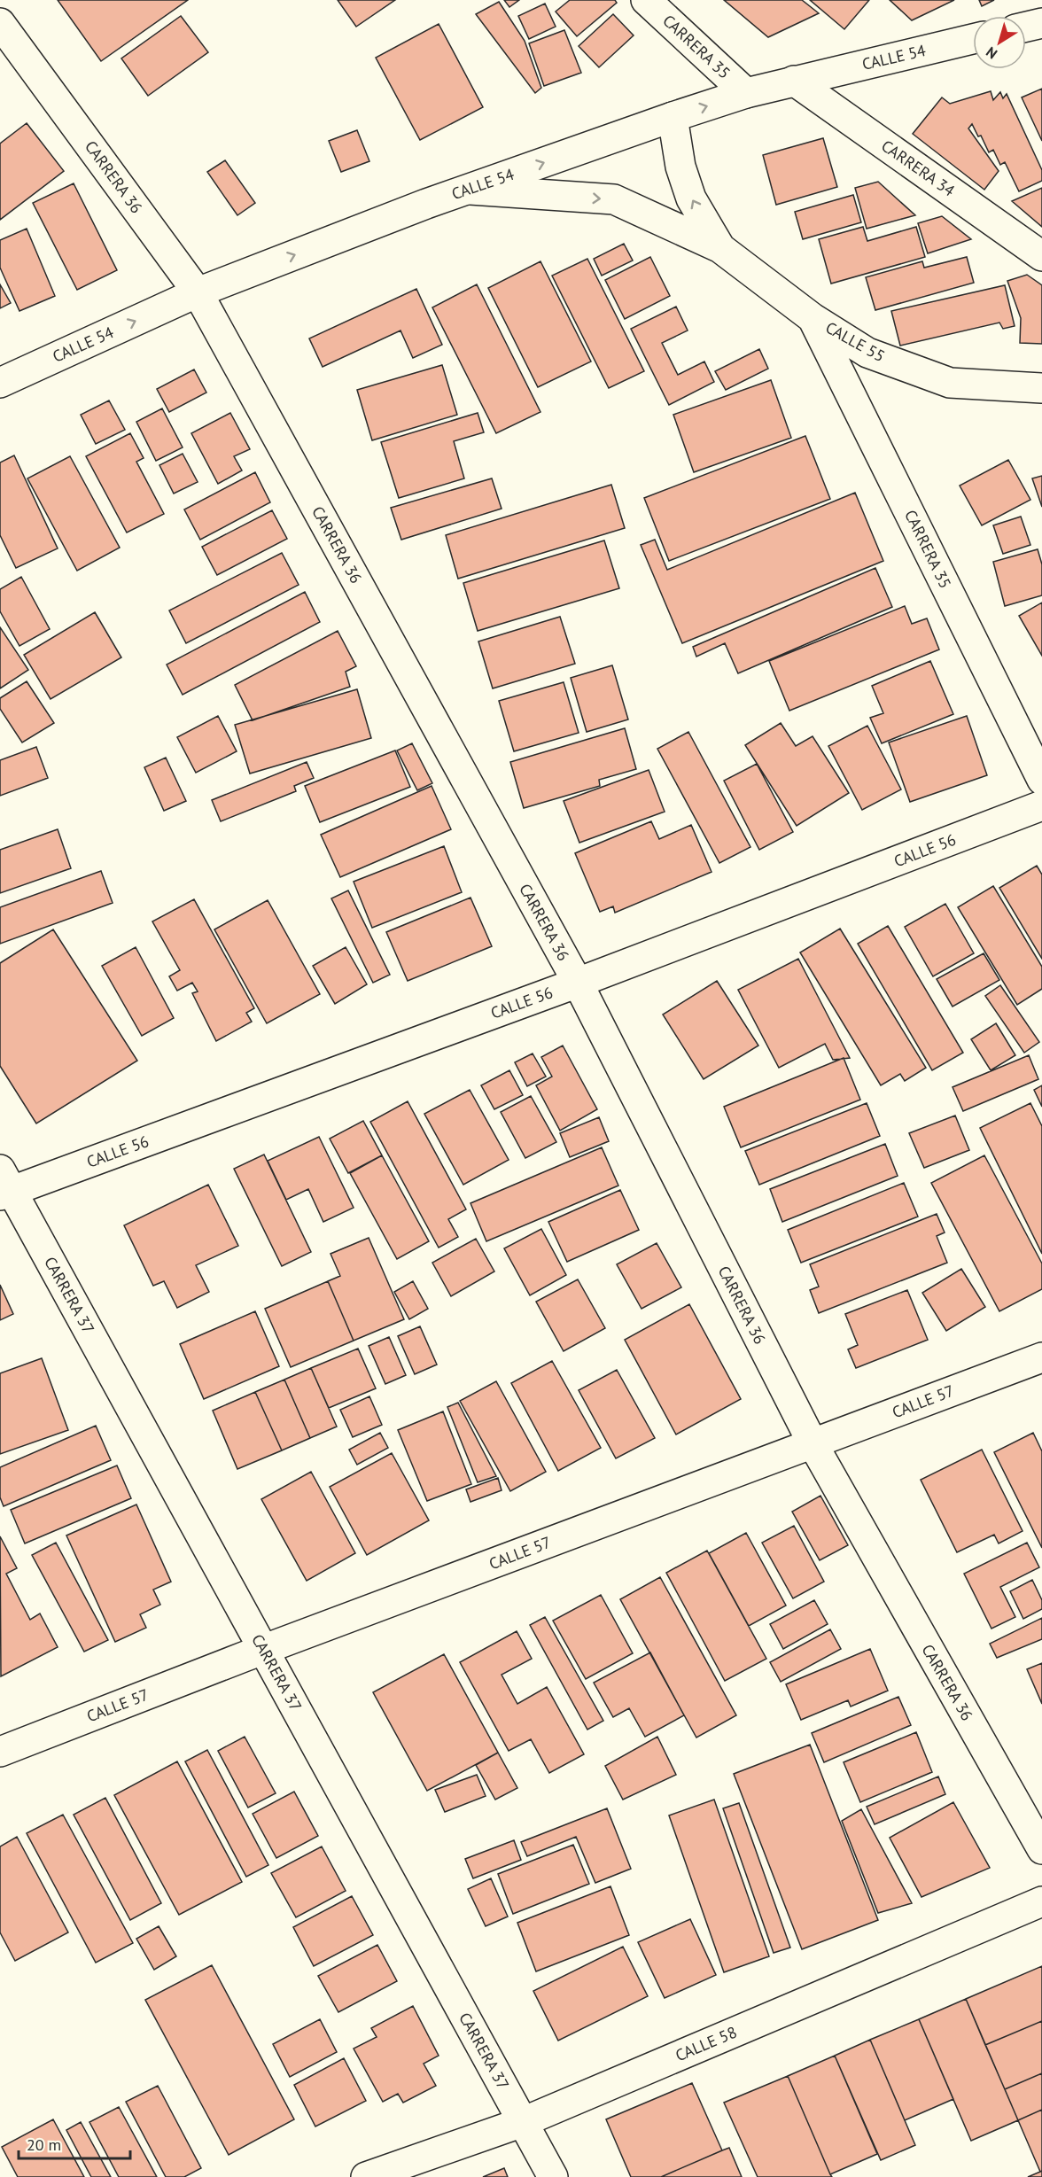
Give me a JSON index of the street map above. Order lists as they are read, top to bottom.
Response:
{
  "streets": {
    "street": [
      "CARRERA 35",
      "CALLE 54",
      "CARRERA 34",
      "CARRERA 36",
      "CALLE 55",
      "CALLE 56",
      "CARRERA 37",
      "CALLE 57",
      "CALLE 58"
    ]
  },
  "crossings": [
    ["CARRERA 35", "CALLE 54"],
    ["CARRERA 35", "CALLE 55"],
    ["CALLE 54", "CARRERA 34"],
    ["CALLE 54", "CARRERA 36"],
    ["CALLE 54", "CALLE 55"],
    ["CARRERA 36", "CALLE 56"],
    ["CARRERA 36", "CALLE 57"],
    ["CALLE 56", "CARRERA 37"],
    ["CARRERA 37", "CALLE 57"],
    ["CARRERA 37", "CALLE 58"]
  ],
  "one_way": ["CALLE 54"],
  "scale_bar": "20 m",
  "north": "bottom left"
}
